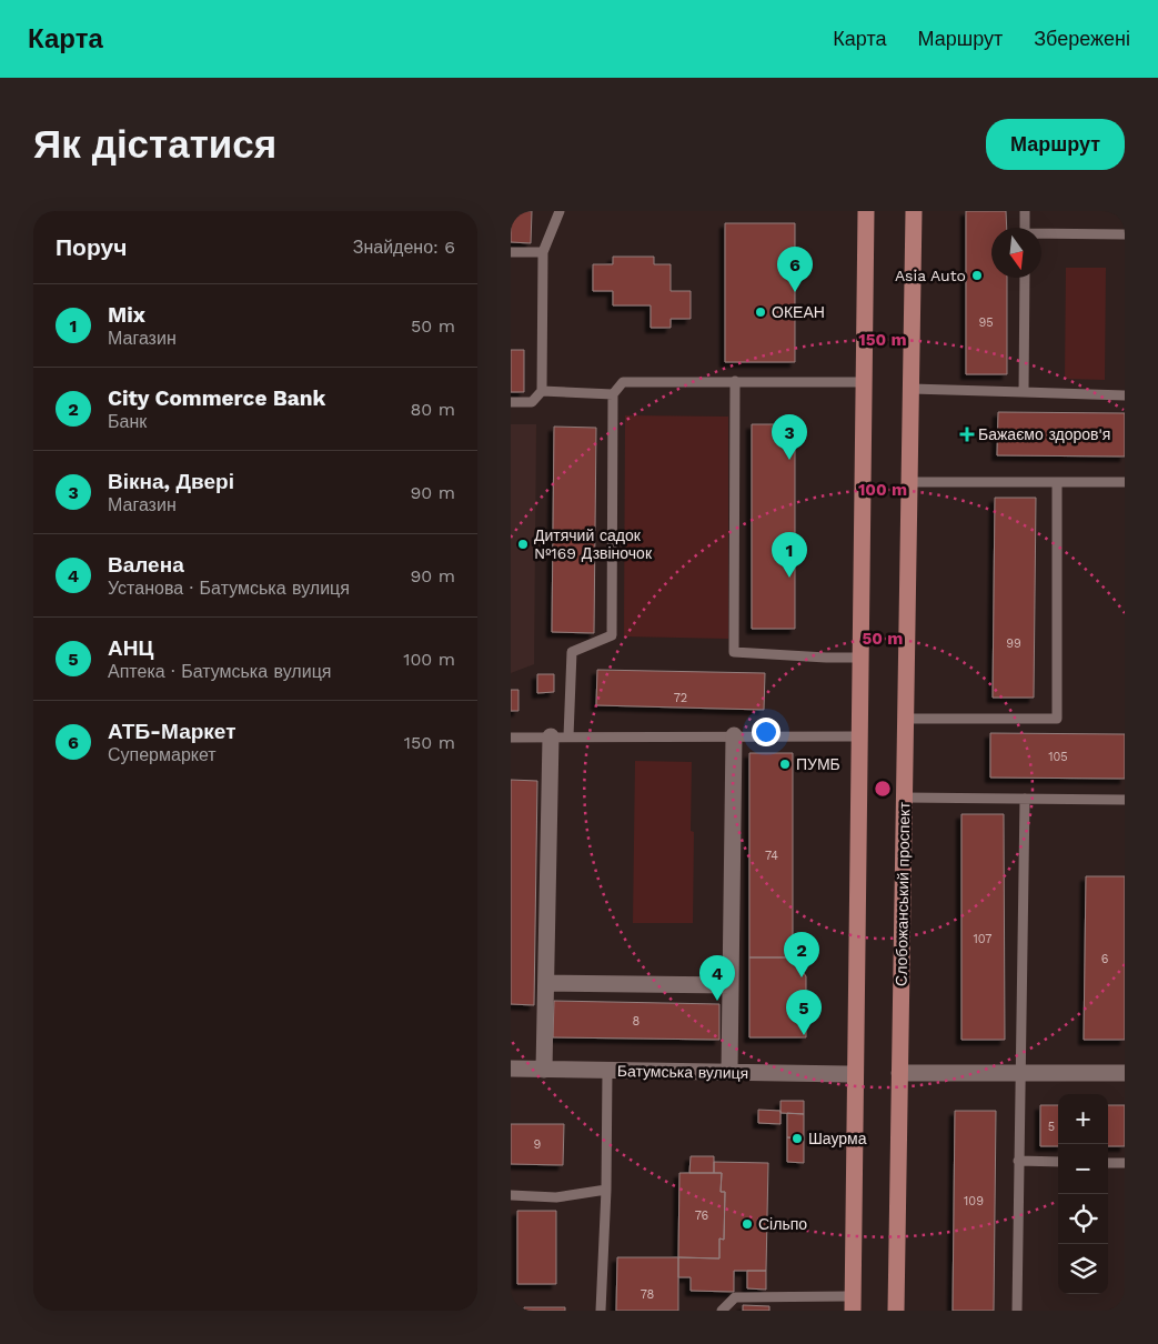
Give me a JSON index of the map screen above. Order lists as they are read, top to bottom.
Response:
{
  "streets": {
    "main road": ["Слобожанський проспект"],
    "street": ["Батумська вулиця"]
  },
  "places": {
    "other": [
      "Asia Auto",
      "ОКЕАН",
      "Дитячий садок №169 Дзвіночок",
      "ПУМБ",
      "Шаурма",
      "Сільпо"
    ],
    "health": ["Бажаємо здоров'я"]
  },
  "house_numbers": [
    "95",
    "99",
    "72",
    "105",
    "74",
    "107",
    "6",
    "8",
    "5",
    "9",
    "109",
    "76",
    "78"
  ],
  "north": "bottom",
  "page": {
    "header": "Карта",
    "nav": ["Карта", "Маршрут", "Збережені"],
    "buttons": "Маршрут",
    "title": "Як дістатися",
    "heading": ["Поруч", "Знайдено: 6"],
    "pins": [
      "6",
      "3",
      "1",
      "2",
      "4",
      "5"
    ],
    "list": [
      {
        "mark": "1",
        "name": "Mix",
        "note": "Магазин",
        "value": "50 m"
      },
      {
        "mark": "2",
        "name": "City Commerce Bank",
        "note": "Банк",
        "value": "80 m"
      },
      {
        "mark": "3",
        "name": "Вікна, Двері",
        "note": "Магазин",
        "value": "90 m"
      },
      {
        "mark": "4",
        "name": "Валена",
        "note": "Установа · Батумська вулиця",
        "value": "90 m"
      },
      {
        "mark": "5",
        "name": "АНЦ",
        "note": "Аптека · Батумська вулиця",
        "value": "100 m"
      },
      {
        "mark": "6",
        "name": "АТБ-Маркет",
        "note": "Супермаркет",
        "value": "150 m"
      }
    ],
    "map_buttons": ["+", "−"]
  },
  "rings": ["150 m", "100 m", "50 m"]
}
